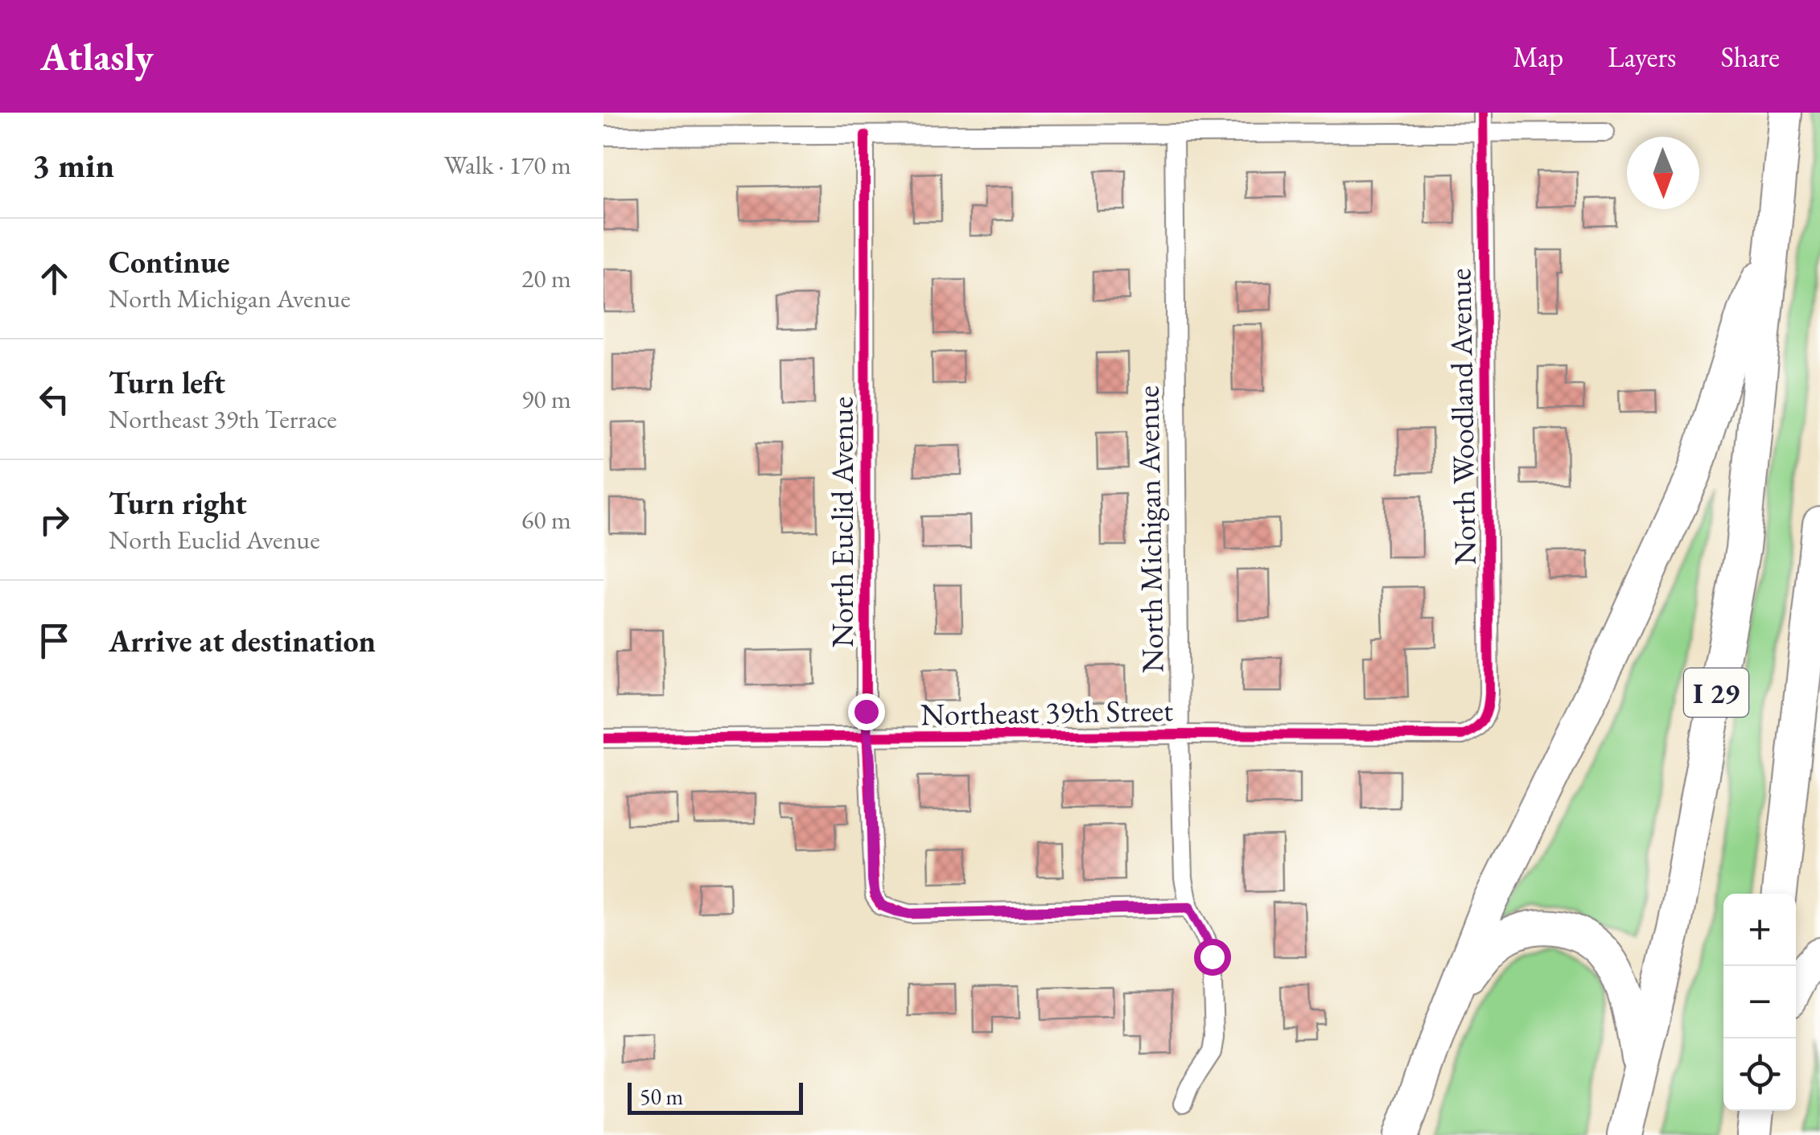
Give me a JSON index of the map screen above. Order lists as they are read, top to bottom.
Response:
{
  "streets": {
    "highway": ["I 29"],
    "street": [
      "North Woodland Avenue",
      "North Euclid Avenue",
      "North Michigan Avenue",
      "Northeast 39th Street"
    ]
  },
  "crossings": [
    ["North Woodland Avenue", "Northeast 39th Street"],
    ["North Euclid Avenue", "North Michigan Avenue"],
    ["North Euclid Avenue", "Northeast 39th Street"],
    ["North Michigan Avenue", "Northeast 39th Street"]
  ],
  "scale_bar": "50 m",
  "north": "bottom",
  "page": {
    "header": "Atlasly",
    "nav": ["Map", "Layers", "Share"],
    "heading": ["3 min", "Walk · 170 m"],
    "list": [
      ["Continue", "North Michigan Avenue", "20 m"],
      ["Turn left", "Northeast 39th Terrace", "90 m"],
      ["Turn right", "North Euclid Avenue", "60 m"],
      "Arrive at destination"
    ],
    "map_buttons": ["+", "−"],
    "scale": "50 m"
  }
}
